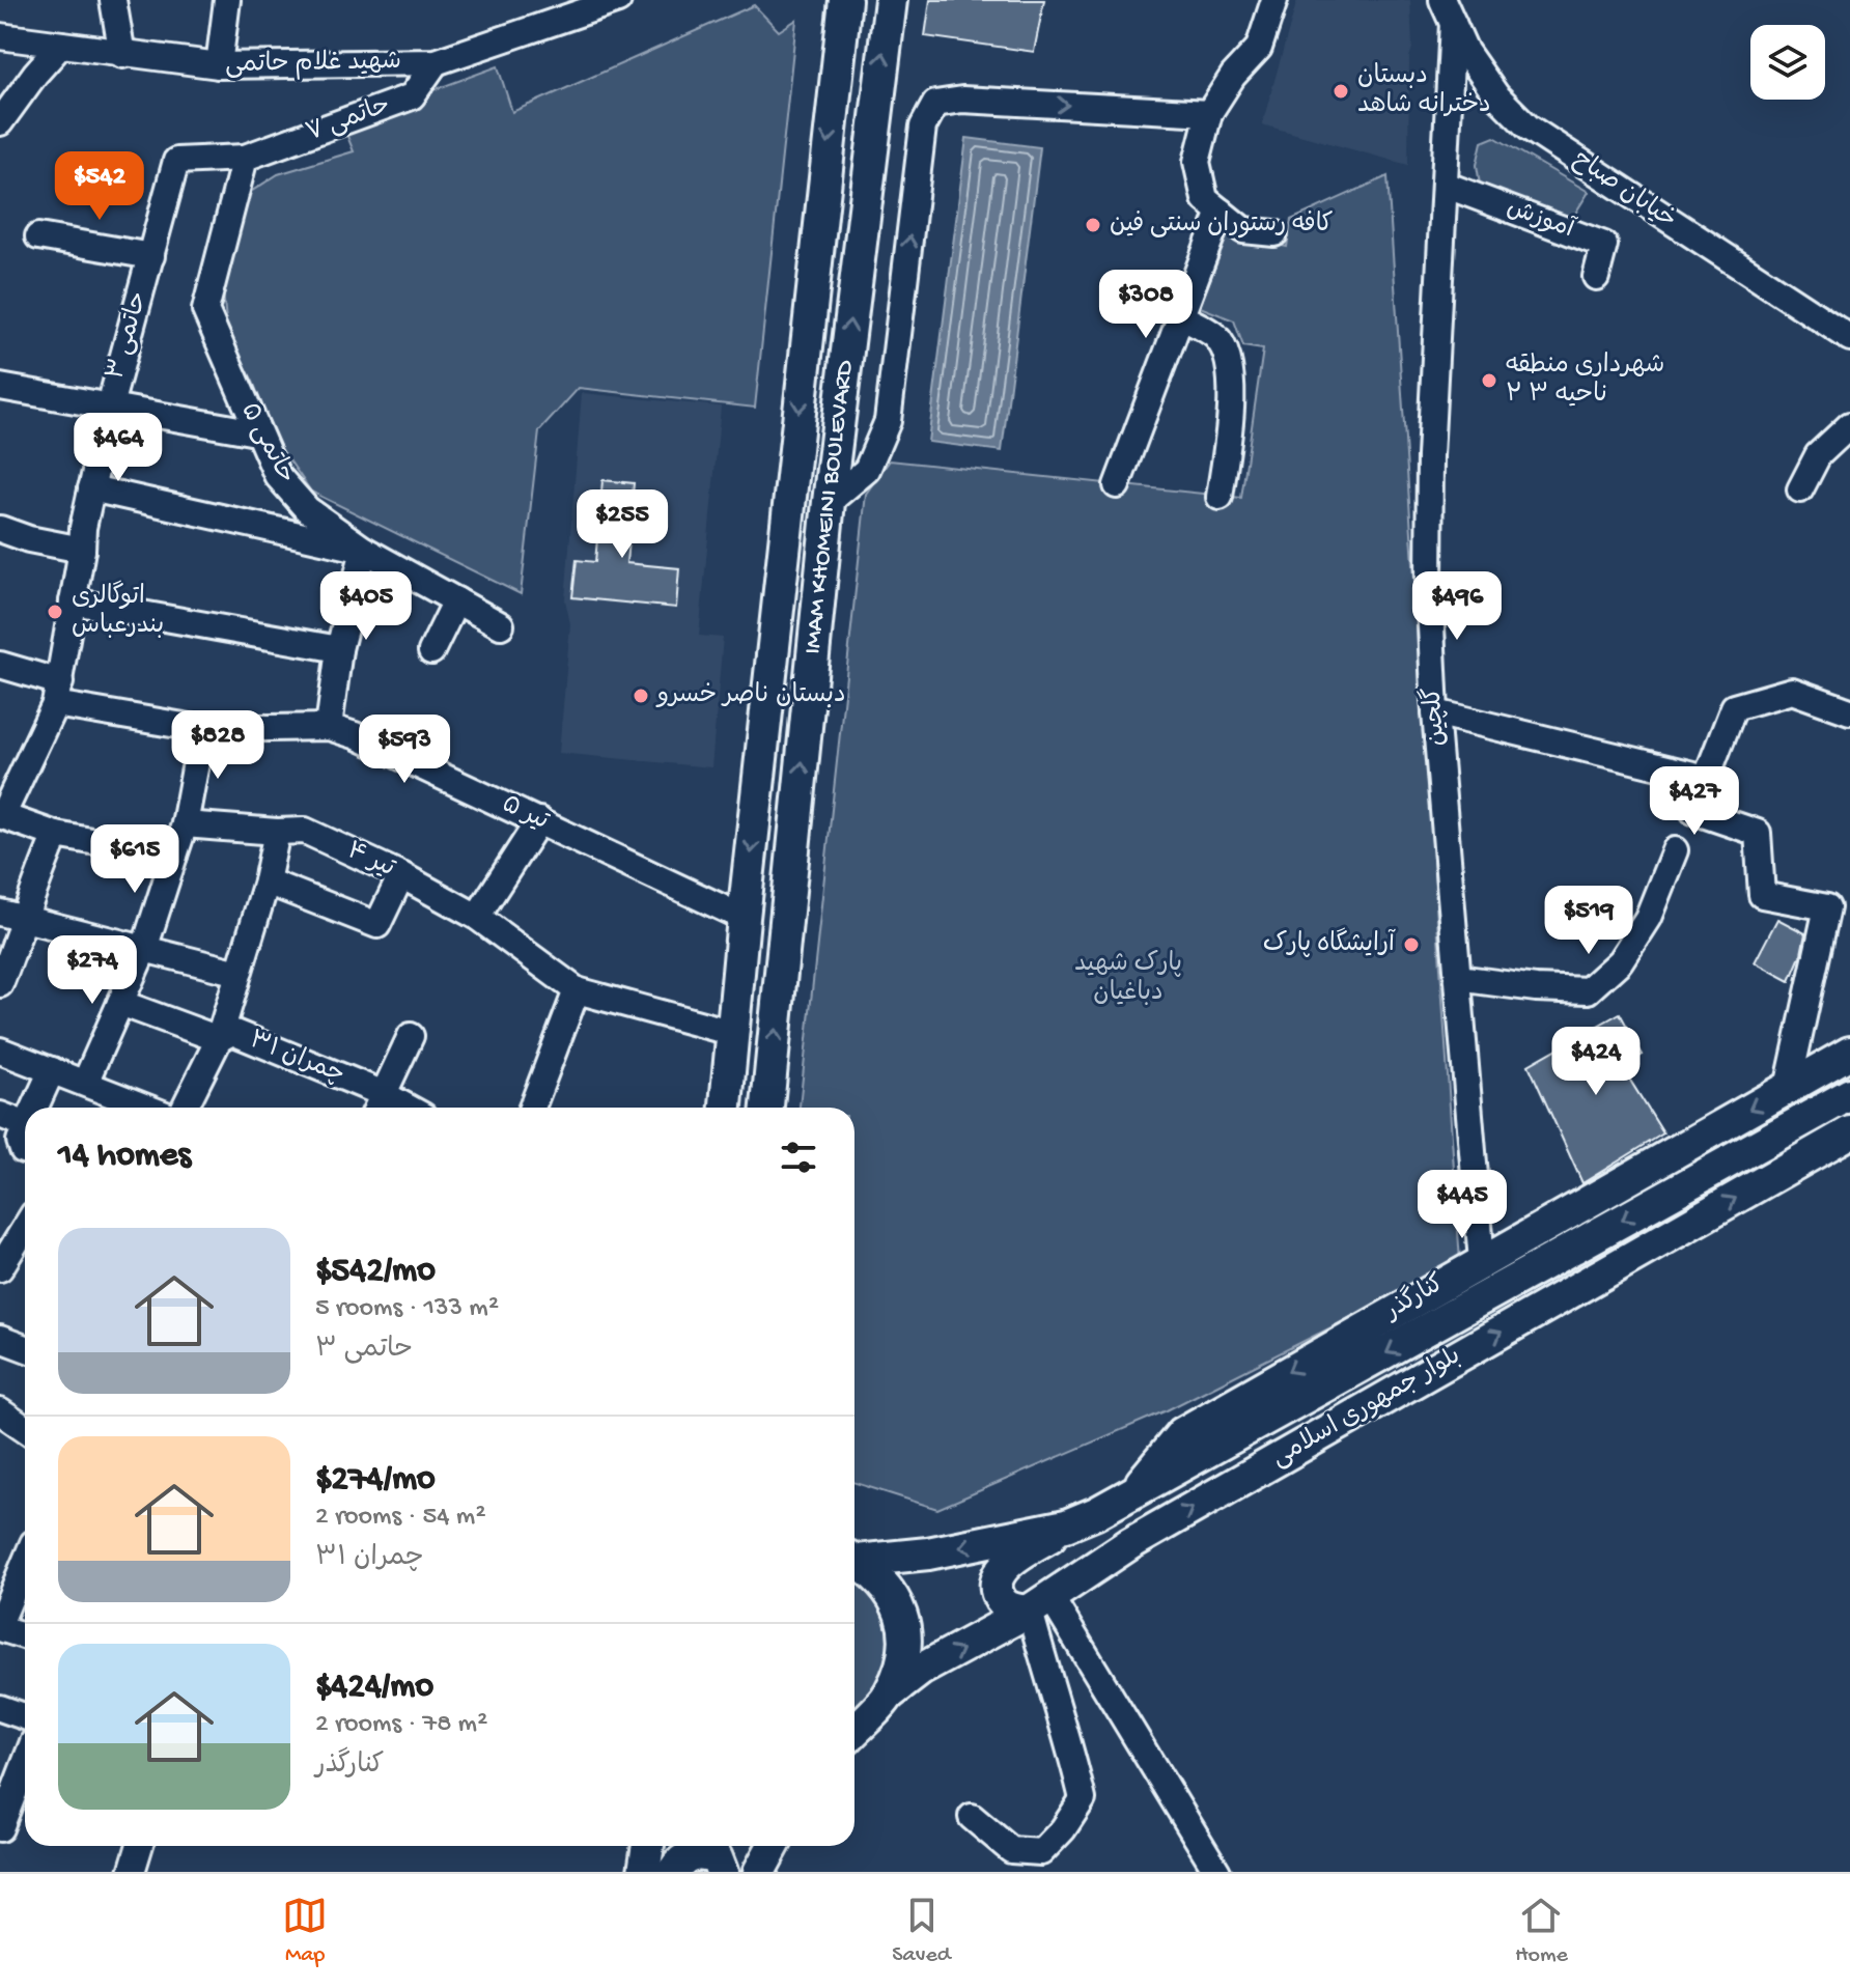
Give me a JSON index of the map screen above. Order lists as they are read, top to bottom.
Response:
{
  "streets": {
    "main road": ["IMAM KHOMEINI BOULEVARD", "کنارگذر", "بلوار جمهوری اسلامی"],
    "street": [
      "شهید غلام حاتمی",
      "حاتمی ۷",
      "خیابان صباح",
      "آموزش",
      "حاتمی ۳",
      "حاتمی ۵",
      "گلچین",
      "تیر ۵",
      "تیر ۴",
      "چمران ۳۱"
    ]
  },
  "crossings": [
    ["شهید غلام حاتمی", "حاتمی ۷"],
    ["حاتمی ۷", "حاتمی ۳"],
    ["حاتمی ۷", "حاتمی ۵"],
    ["خیابان صباح", "گلچین"],
    ["آموزش", "گلچین"],
    ["حاتمی ۳", "حاتمی ۵"],
    ["حاتمی ۳", "تیر ۵"],
    ["IMAM KHOMEINI BOULEVARD", "تیر ۵"],
    ["IMAM KHOMEINI BOULEVARD", "تیر ۴"],
    ["گلچین", "کنارگذر"],
    ["کنارگذر", "بلوار جمهوری اسلامی"]
  ],
  "one_way": ["کنارگذر"],
  "parks": ["پارک شهید دباغیان"],
  "places": [
    "دبستان دخترانه شاهد",
    "کافه رستوران سنتی فین",
    "شهرداری منطقه ۲ ناحیه ۳",
    "اتوگالری بندرعباس",
    "دبستان ناصر خسرو",
    "آرایشگاه پارک"
  ],
  "page": {
    "price": [
      "$542",
      "$308",
      "$464",
      "$255",
      "$405",
      "$496",
      "$828",
      "$593",
      "$427",
      "$615",
      "$519",
      "$274",
      "$424",
      "$445"
    ],
    "heading": "14 homes",
    "list": [
      {
        "name": "$542/mo",
        "note": "5 rooms · 133 m² · حاتمی ۳"
      },
      {
        "name": "$274/mo",
        "note": "2 rooms · 54 m² · چمران ۳۱"
      },
      {
        "name": "$424/mo",
        "note": "2 rooms · 78 m² · کنارگذر"
      }
    ],
    "tabs": ["Map", "Saved", "Home"]
  }
}
